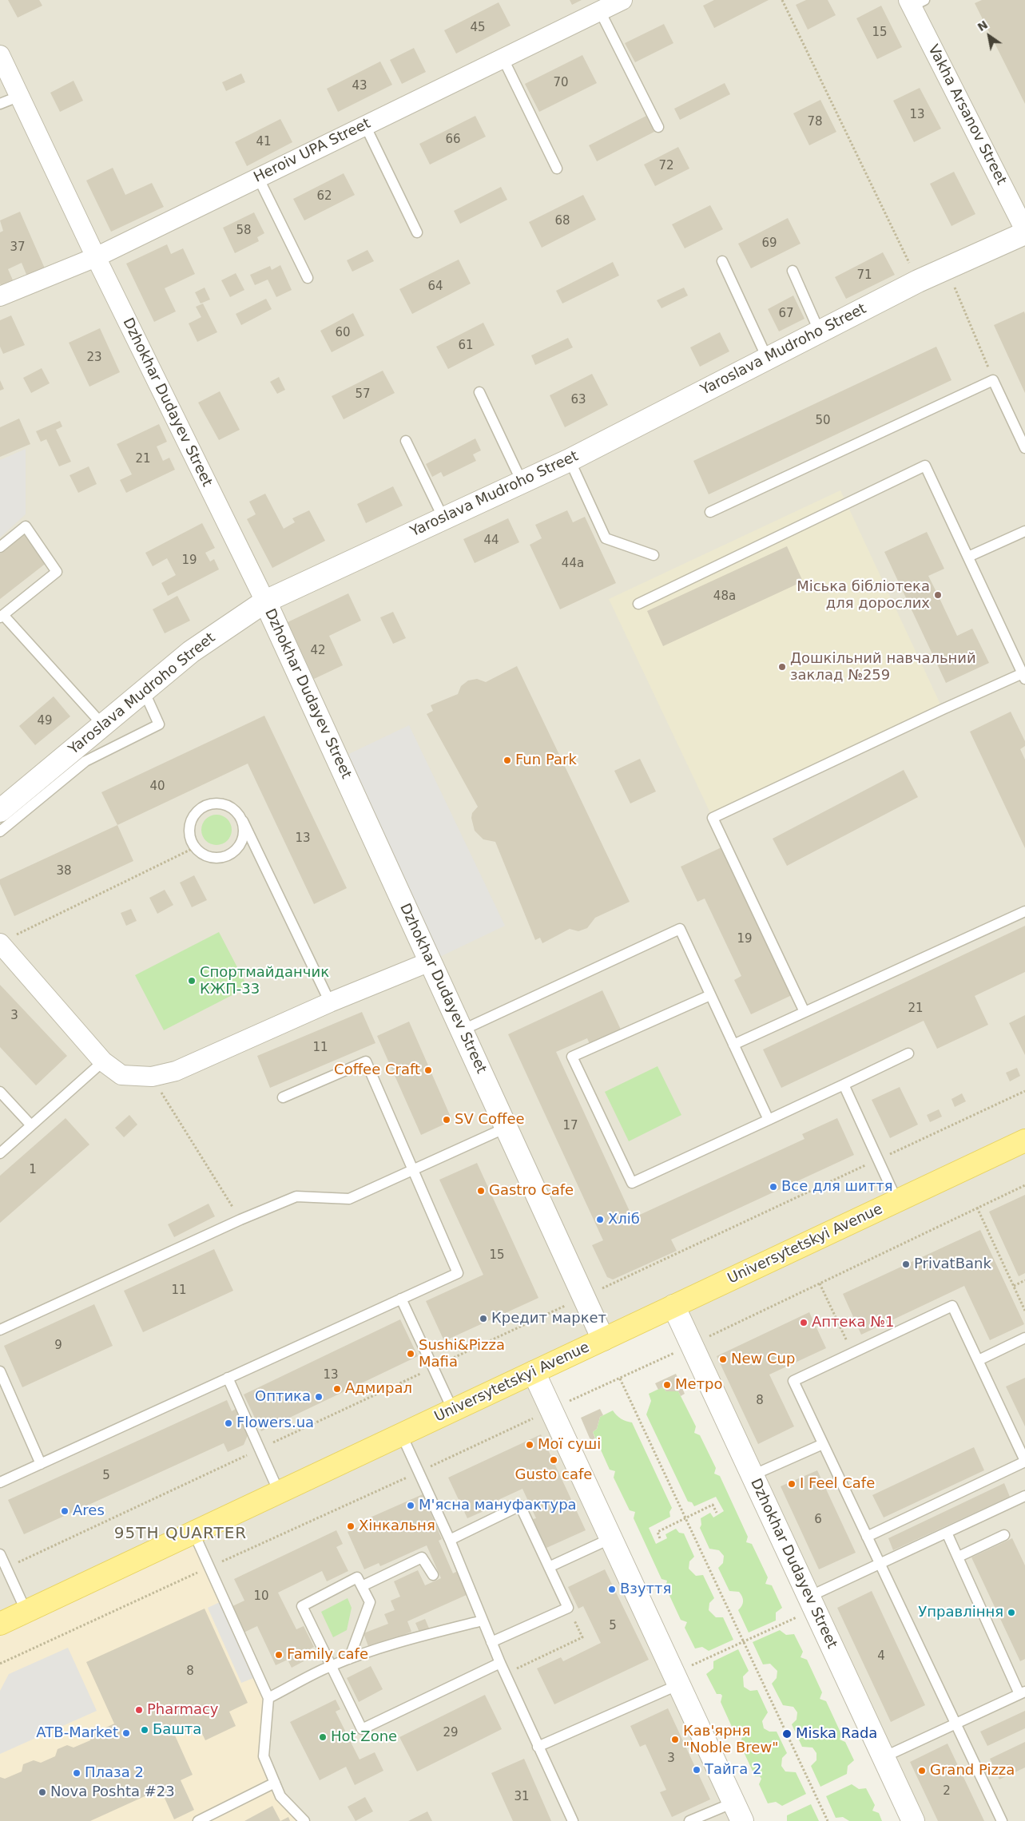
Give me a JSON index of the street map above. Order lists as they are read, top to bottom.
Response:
{
  "streets": {
    "main road": ["Universytetskyi Avenue"],
    "street": [
      "Vakha Arsanov Street",
      "Heroiv UPA Street",
      "Yaroslava Mudroho Street",
      "Dzhokhar Dudayev Street"
    ]
  },
  "crossings": [
    ["Vakha Arsanov Street", "Yaroslava Mudroho Street"],
    ["Heroiv UPA Street", "Dzhokhar Dudayev Street"],
    ["Yaroslava Mudroho Street", "Dzhokhar Dudayev Street"],
    ["Dzhokhar Dudayev Street", "Universytetskyi Avenue"]
  ],
  "districts": ["95TH QUARTER"],
  "places": [
    "Міська бібліотека для дорослих",
    "Дошкільний навчальний заклад №259",
    "Fun Park",
    "Спортмайданчик КЖП-33",
    "Coffee Craft",
    "SV Coffee",
    "Все для шиття",
    "Gastro Cafe",
    "Хліб",
    "PrivatBank",
    "Кредит маркет",
    "Аптека №1",
    "Sushi&Pizza Mafia",
    "New Cup",
    "Метро",
    "Адмирал",
    "Оптика",
    "Flowers.ua",
    "Мої суші",
    "Gusto cafe",
    "I Feel Cafe",
    "М'ясна мануфактура",
    "Ares",
    "Хінкальня",
    "Взуття",
    "Управління",
    "Family cafe",
    "Pharmacy",
    "Башта",
    "ATB-Market",
    "Miska Rada",
    "Hot Zone",
    "Кав'ярня \"Noble Brew\"",
    "Тайга 2",
    "Grand Pizza",
    "Плаза 2",
    "Nova Poshta #23"
  ],
  "house_numbers": [
    "45",
    "15",
    "70",
    "43",
    "13",
    "78",
    "66",
    "41",
    "72",
    "62",
    "68",
    "58",
    "69",
    "37",
    "71",
    "64",
    "67",
    "60",
    "61",
    "23",
    "57",
    "63",
    "50",
    "21",
    "44",
    "19",
    "44а",
    "48а",
    "42",
    "49",
    "40",
    "13",
    "38",
    "19",
    "21",
    "3",
    "11",
    "17",
    "1",
    "15",
    "11",
    "9",
    "13",
    "8",
    "5",
    "6",
    "10",
    "5",
    "4",
    "8",
    "29",
    "3",
    "2",
    "31"
  ],
  "north": "top left"
}
